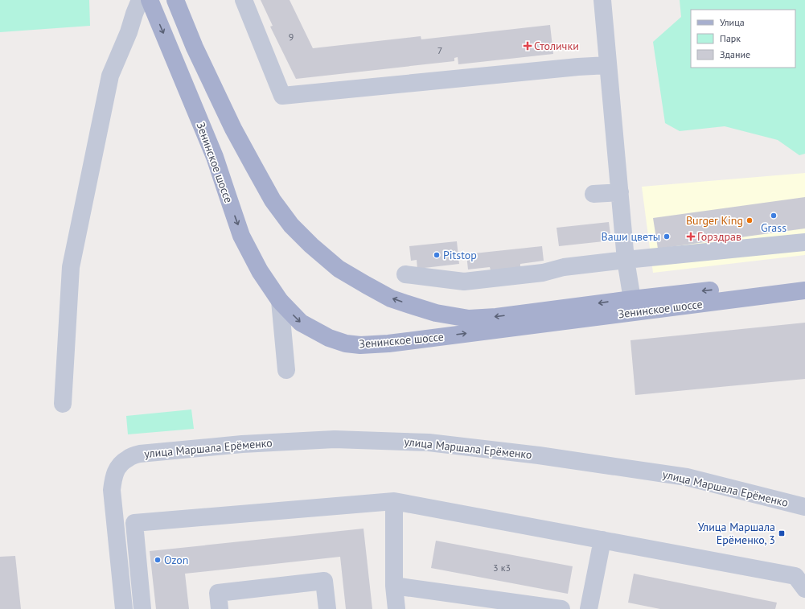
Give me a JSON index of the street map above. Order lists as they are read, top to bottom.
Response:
{
  "streets": {
    "main road": ["Зенинское шоссе"],
    "street": ["улица Маршала Ерёменко"]
  },
  "places": {
    "health": ["Столички", "Горздрав"],
    "other": [
      "Grass",
      "Burger King",
      "Ваши цветы",
      "Pitstop",
      "Ozon"
    ],
    "transit": ["Улица Маршала Ерёменко, 3"]
  },
  "house_numbers": ["9", "7", "3 к3"],
  "legend": ["Улица", "Парк", "Здание"]
}
